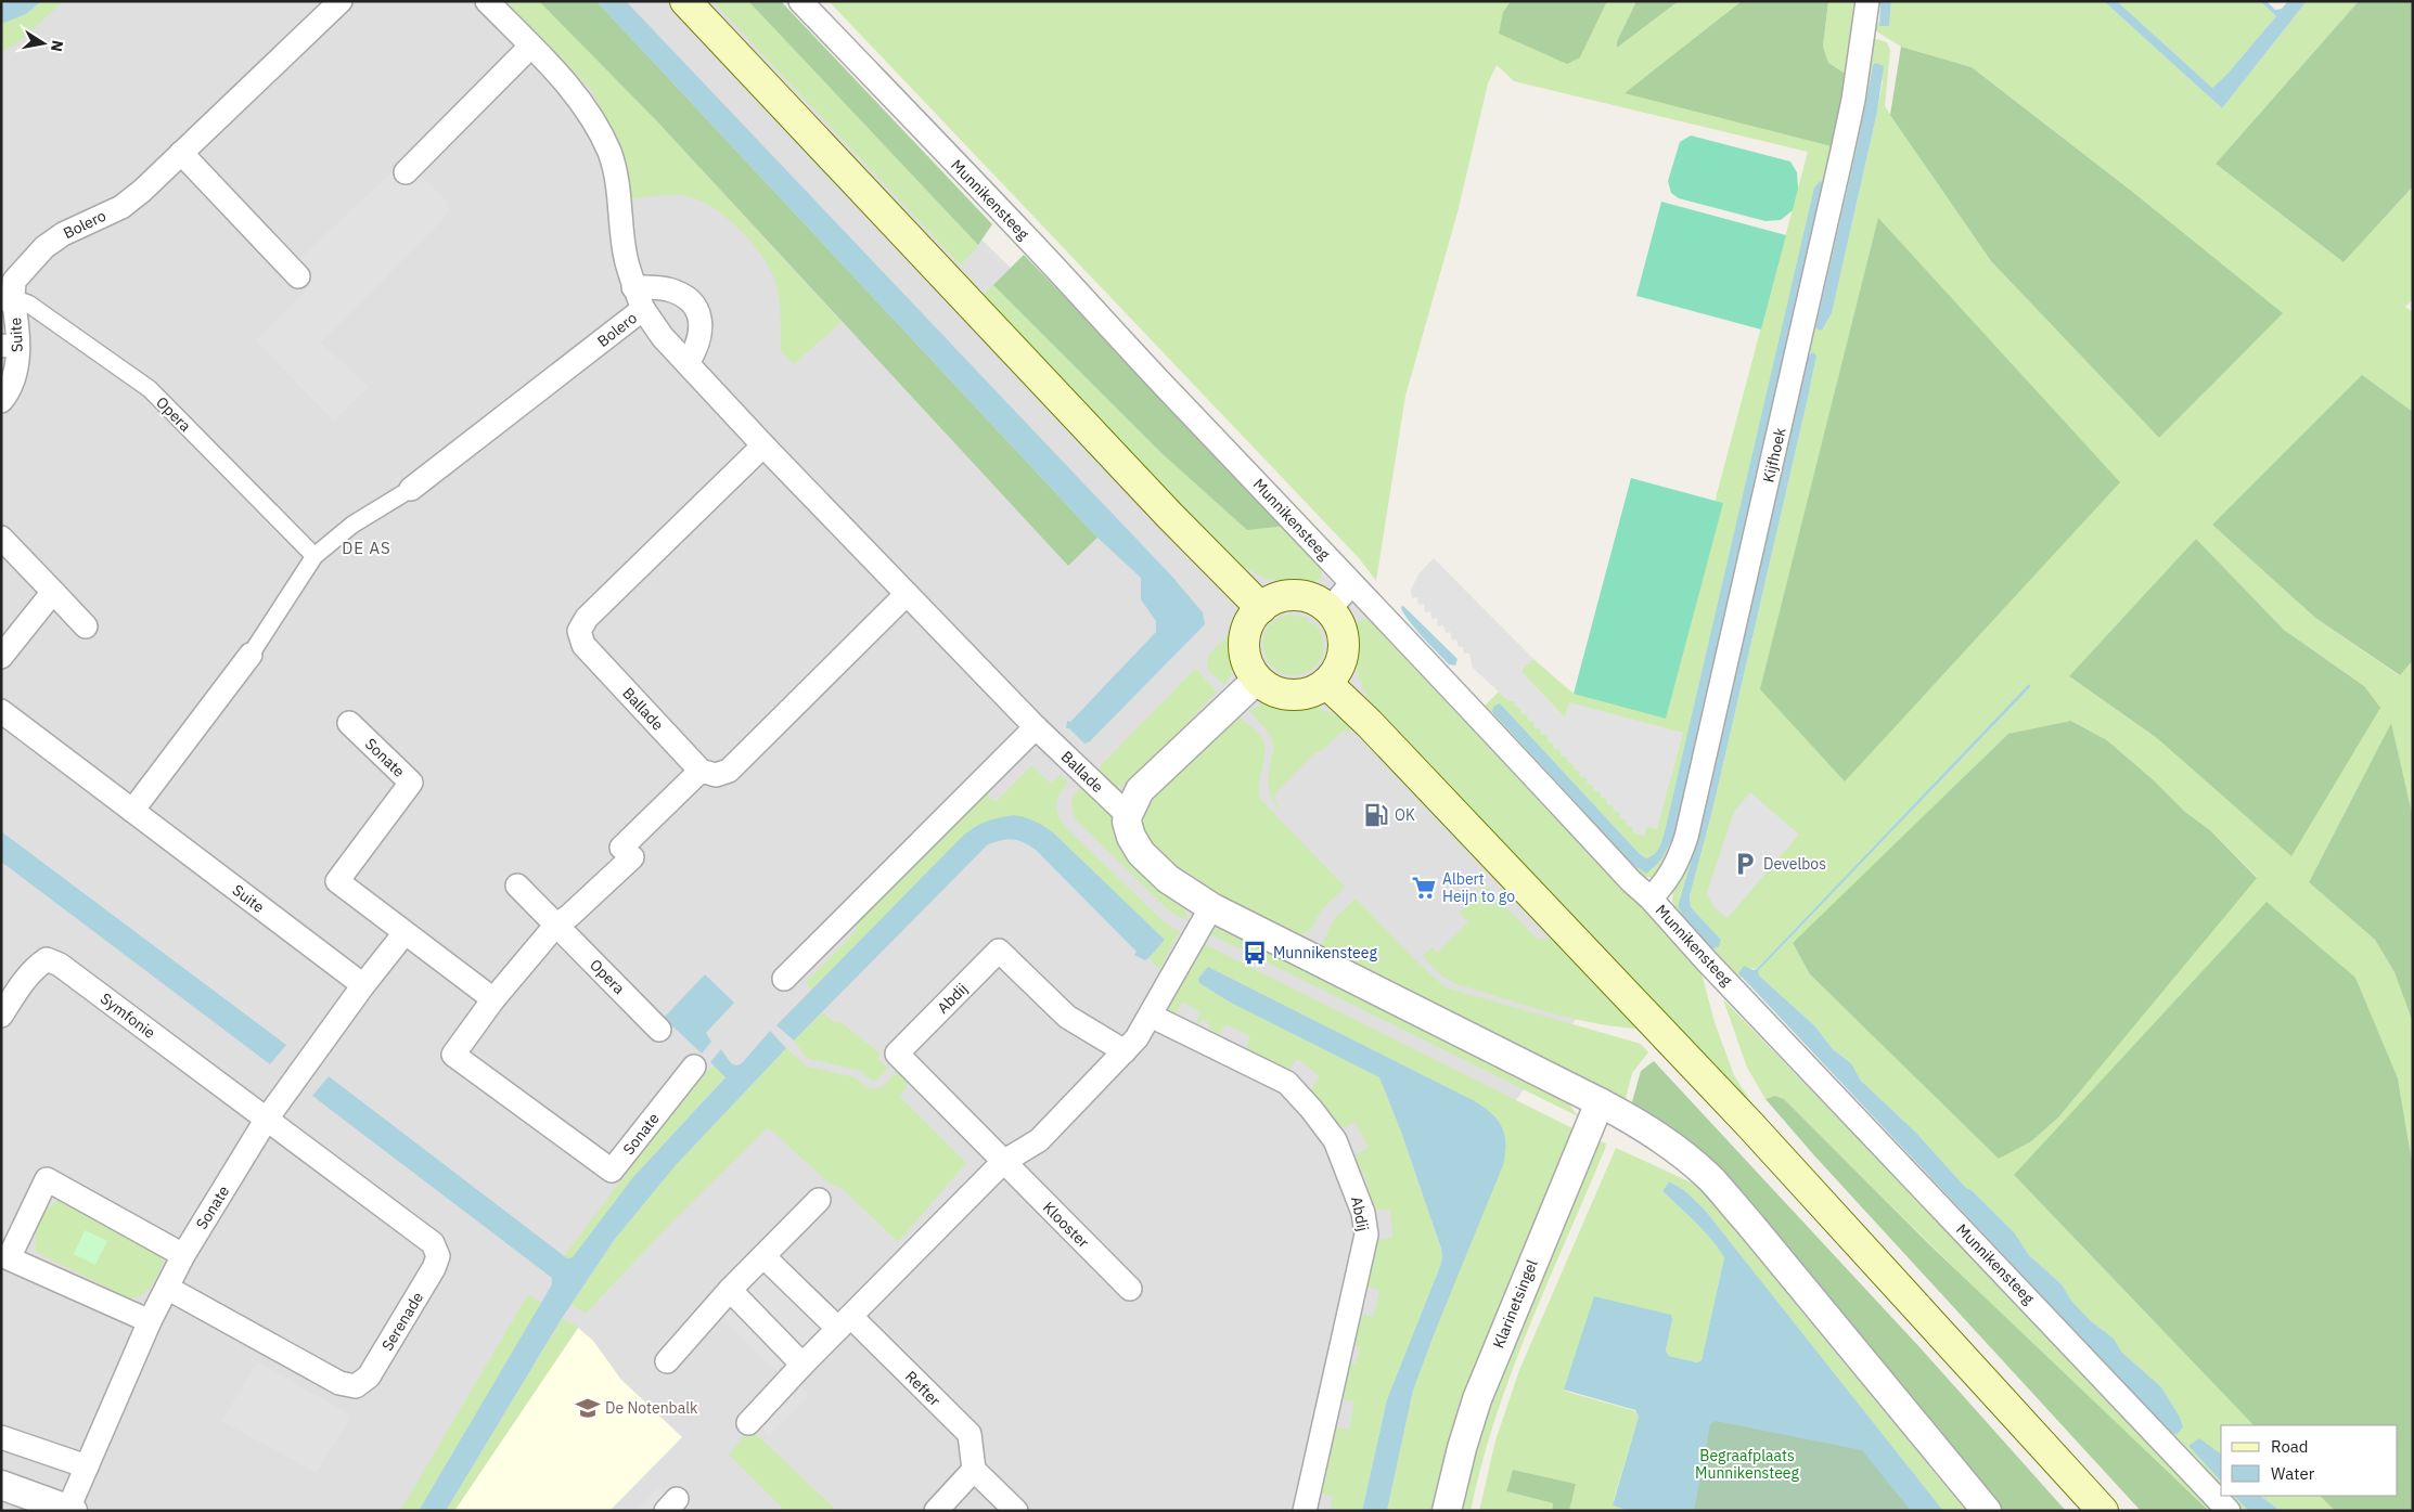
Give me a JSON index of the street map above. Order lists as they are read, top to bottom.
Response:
{
  "streets": {
    "street": [
      "Munnikensteeg",
      "Bolero",
      "Suite",
      "Opera",
      "Kijfhoek",
      "Ballade",
      "Sonate",
      "Abdij",
      "Symfonie",
      "Klooster",
      "Klarinetsingel",
      "Serenade",
      "Refter"
    ]
  },
  "crossings": [
    ["Munnikensteeg", "Kijfhoek"],
    ["Bolero", "Suite"],
    ["Bolero", "Opera"],
    ["Bolero", "Ballade"],
    ["Suite", "Opera"],
    ["Suite", "Sonate"],
    ["Opera", "Sonate"],
    ["Sonate", "Symfonie"],
    ["Sonate", "Serenade"],
    ["Abdij", "Klooster"],
    ["Symfonie", "Serenade"]
  ],
  "districts": ["DE AS"],
  "parks": ["Begraafplaats Munnikensteeg"],
  "places": {
    "fuel station": ["OK"],
    "parking": ["Develbos"],
    "supermarket": ["Albert Heijn to go"],
    "bus stop": ["Munnikensteeg"],
    "school or university": ["De Notenbalk"]
  },
  "legend": ["Road", "Water"],
  "north": "right"
}
